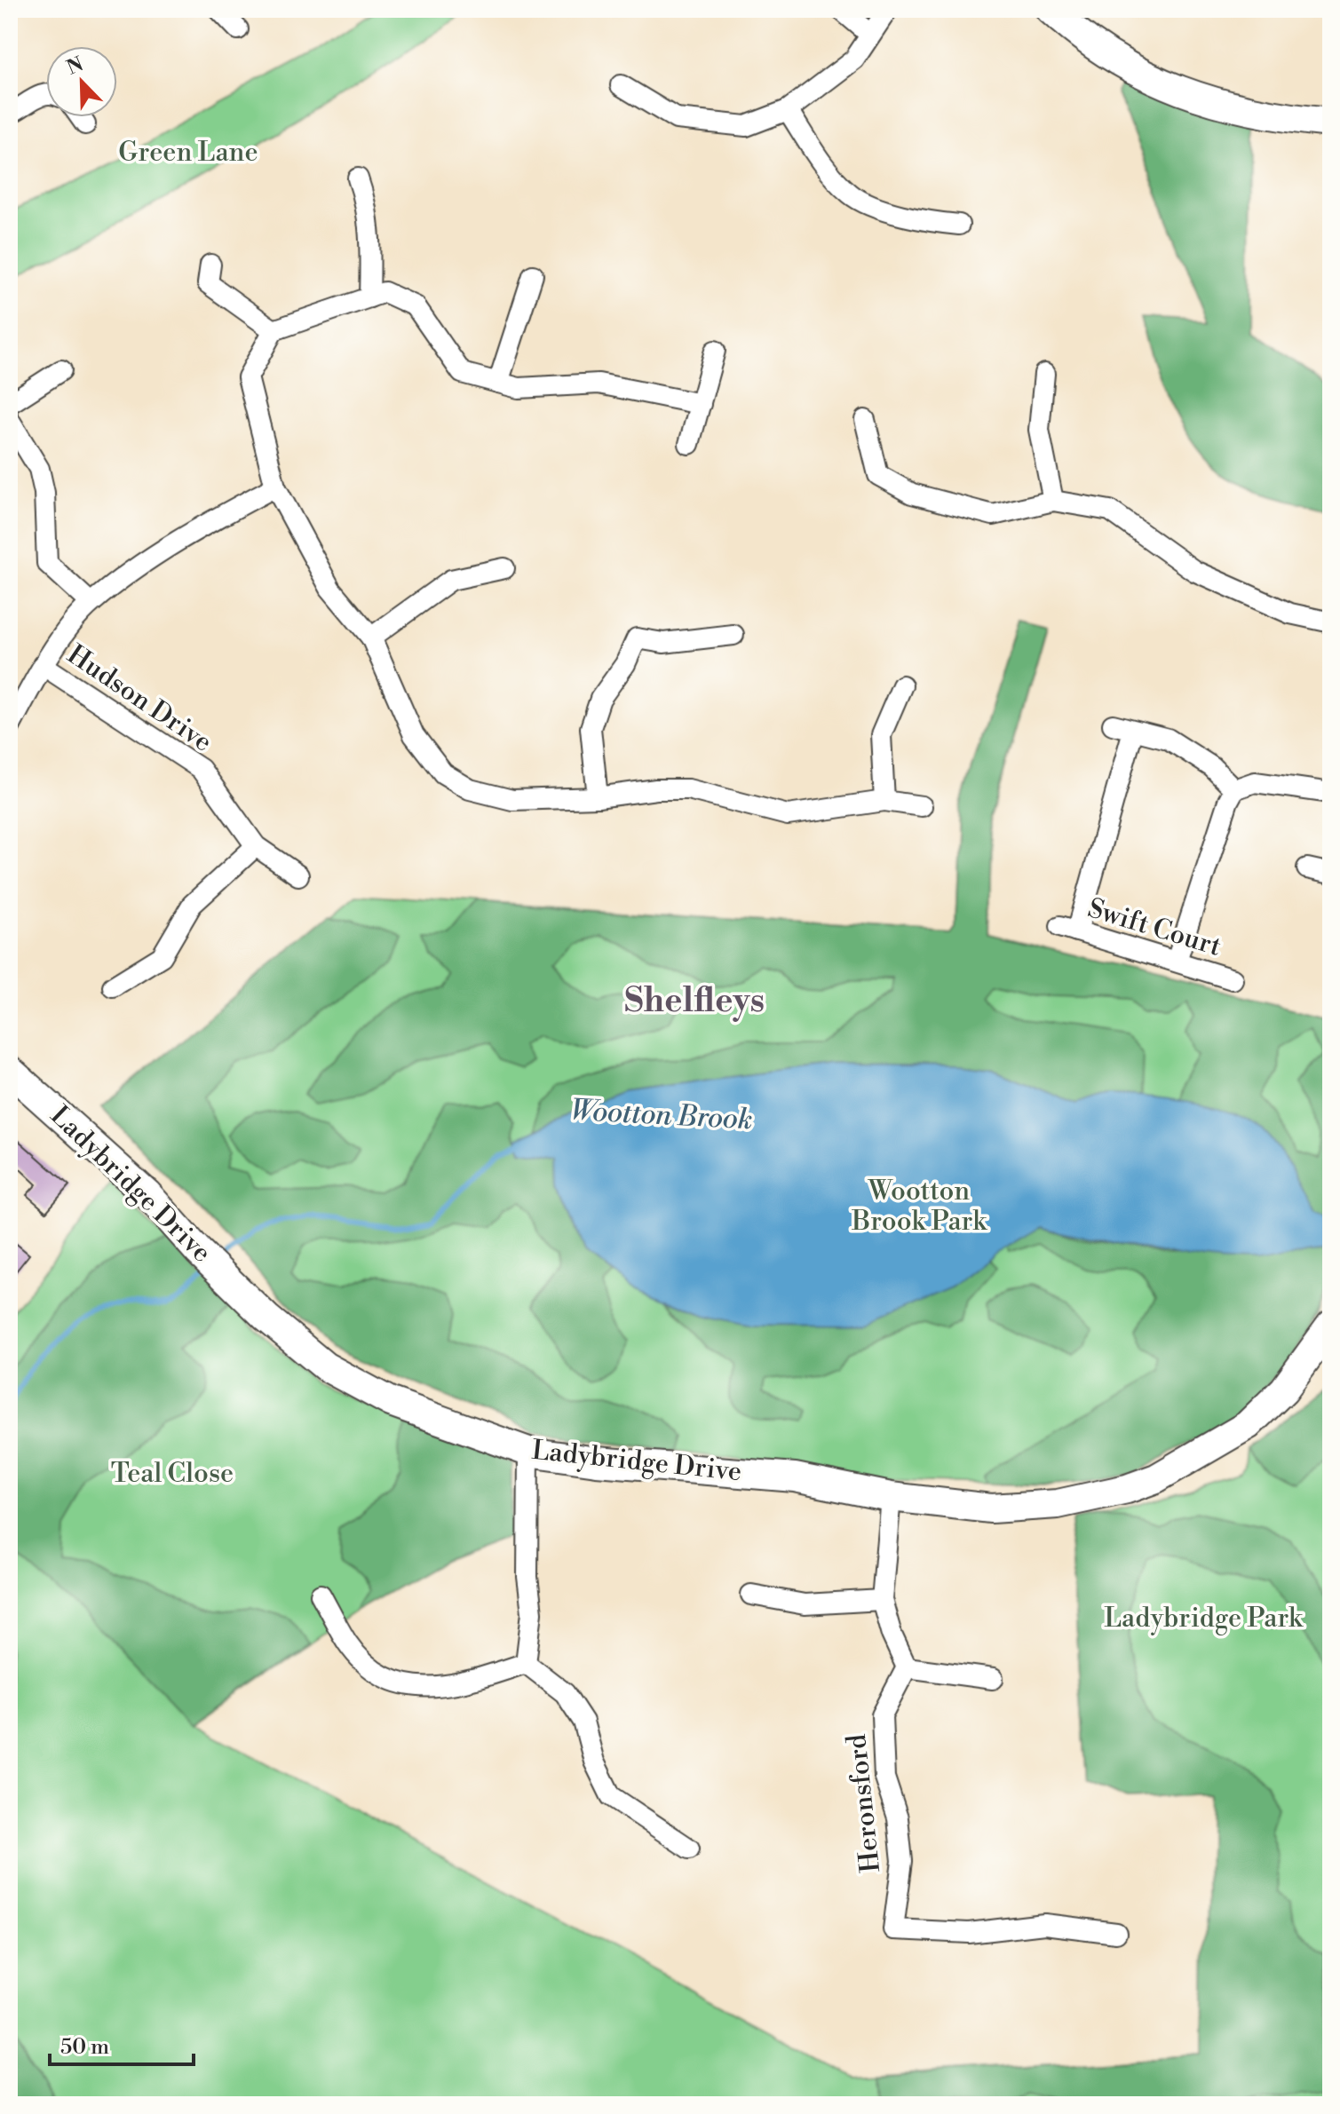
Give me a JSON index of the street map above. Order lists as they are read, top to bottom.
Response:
{
  "streets": {
    "street": [
      "Hudson Drive",
      "Swift Court",
      "Ladybridge Drive",
      "Heronsford"
    ]
  },
  "districts": ["Shelfleys"],
  "water": ["Wootton Brook"],
  "parks": [
    "Green Lane",
    "Wootton Brook Park",
    "Teal Close",
    "Ladybridge Park"
  ],
  "scale_bar": "50 m",
  "north": "top left"
}
